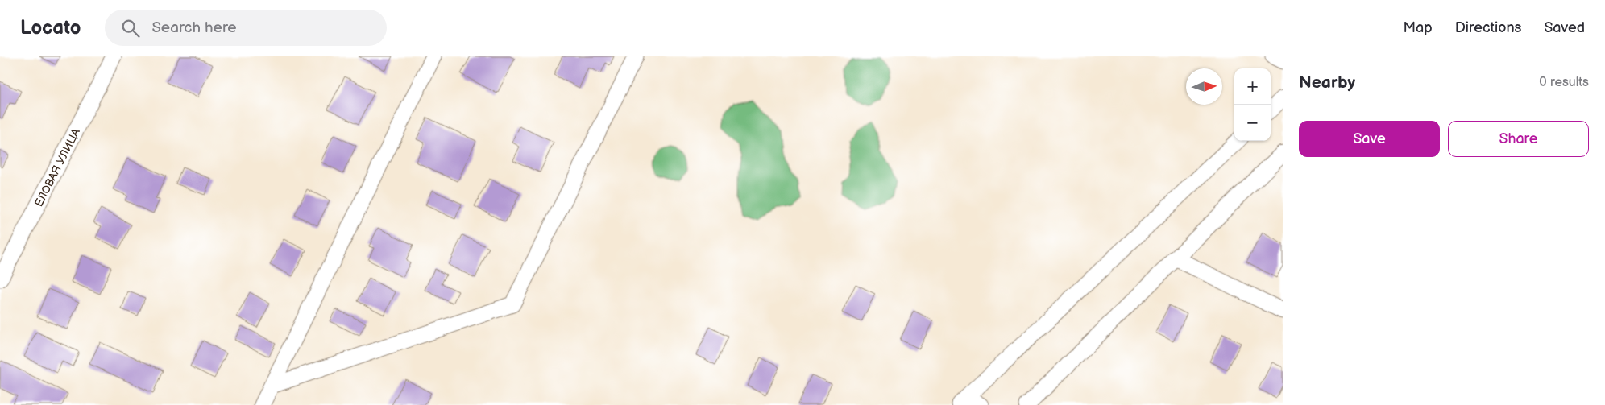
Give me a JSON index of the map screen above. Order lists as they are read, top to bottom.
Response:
{
  "streets": {
    "street": ["ЕЛОВАЯ УЛИЦА"]
  },
  "north": "right",
  "page": {
    "header": "Locato",
    "search": "Search here",
    "nav": ["Map", "Directions", "Saved"],
    "heading": ["Nearby", "0 results"],
    "map_buttons": ["+", "−"],
    "buttons": ["Save", "Share"]
  }
}
